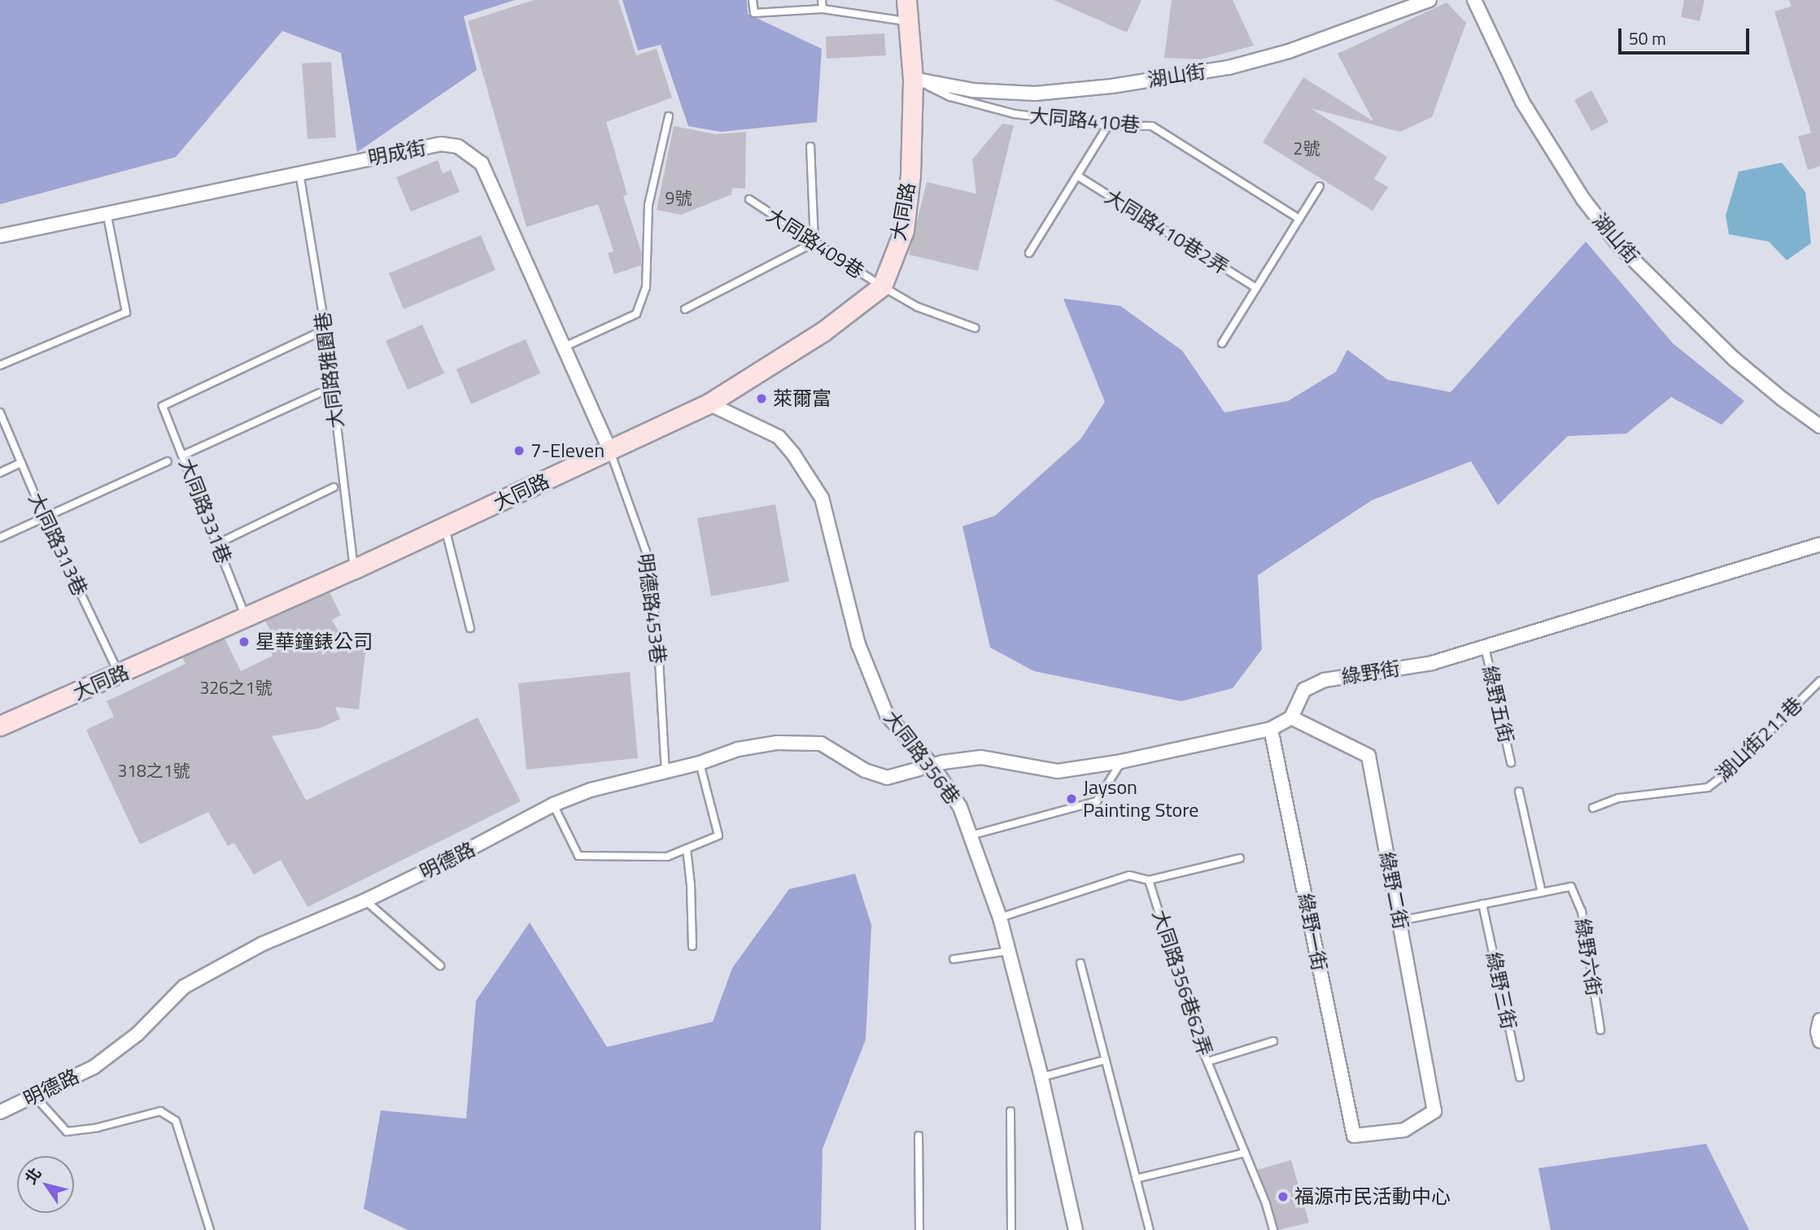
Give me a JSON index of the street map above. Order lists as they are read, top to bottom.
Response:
{
  "streets": {
    "street": [
      "湖山街",
      "明成街",
      "大同路",
      "綠野街",
      "大同路356巷",
      "明德路",
      "綠野二街",
      "綠野一街"
    ],
    "lane": [
      "大同路410巷",
      "大同路410巷2弄",
      "大同路409巷",
      "大同路雅園巷",
      "大同路331巷",
      "大同路313巷",
      "明德路453巷",
      "綠野五街",
      "湖山街211巷",
      "綠野六街",
      "大同路356巷62弄",
      "綠野三街"
    ]
  },
  "crossings": [
    ["湖山街", "大同路410巷"],
    ["湖山街", "大同路"],
    ["大同路410巷", "大同路"],
    ["明成街", "大同路"],
    ["明成街", "大同路雅園巷"],
    ["明成街", "明德路453巷"],
    ["大同路", "大同路409巷"],
    ["大同路", "大同路雅園巷"],
    ["大同路", "大同路331巷"],
    ["大同路", "大同路313巷"],
    ["大同路", "明德路453巷"],
    ["大同路", "大同路356巷"],
    ["大同路雅園巷", "大同路331巷"],
    ["明德路453巷", "明德路"],
    ["綠野街", "綠野五街"],
    ["綠野街", "綠野二街"],
    ["大同路356巷", "明德路"],
    ["綠野二街", "綠野一街"]
  ],
  "places": [
    "萊爾富",
    "7-Eleven",
    "星華鐘錶公司",
    "Jayson Painting Store",
    "福源市民活動中心"
  ],
  "house_numbers": [
    "2號",
    "9號",
    "326之1號",
    "318之1號"
  ],
  "scale_bar": "50 m",
  "north": "top left"
}
